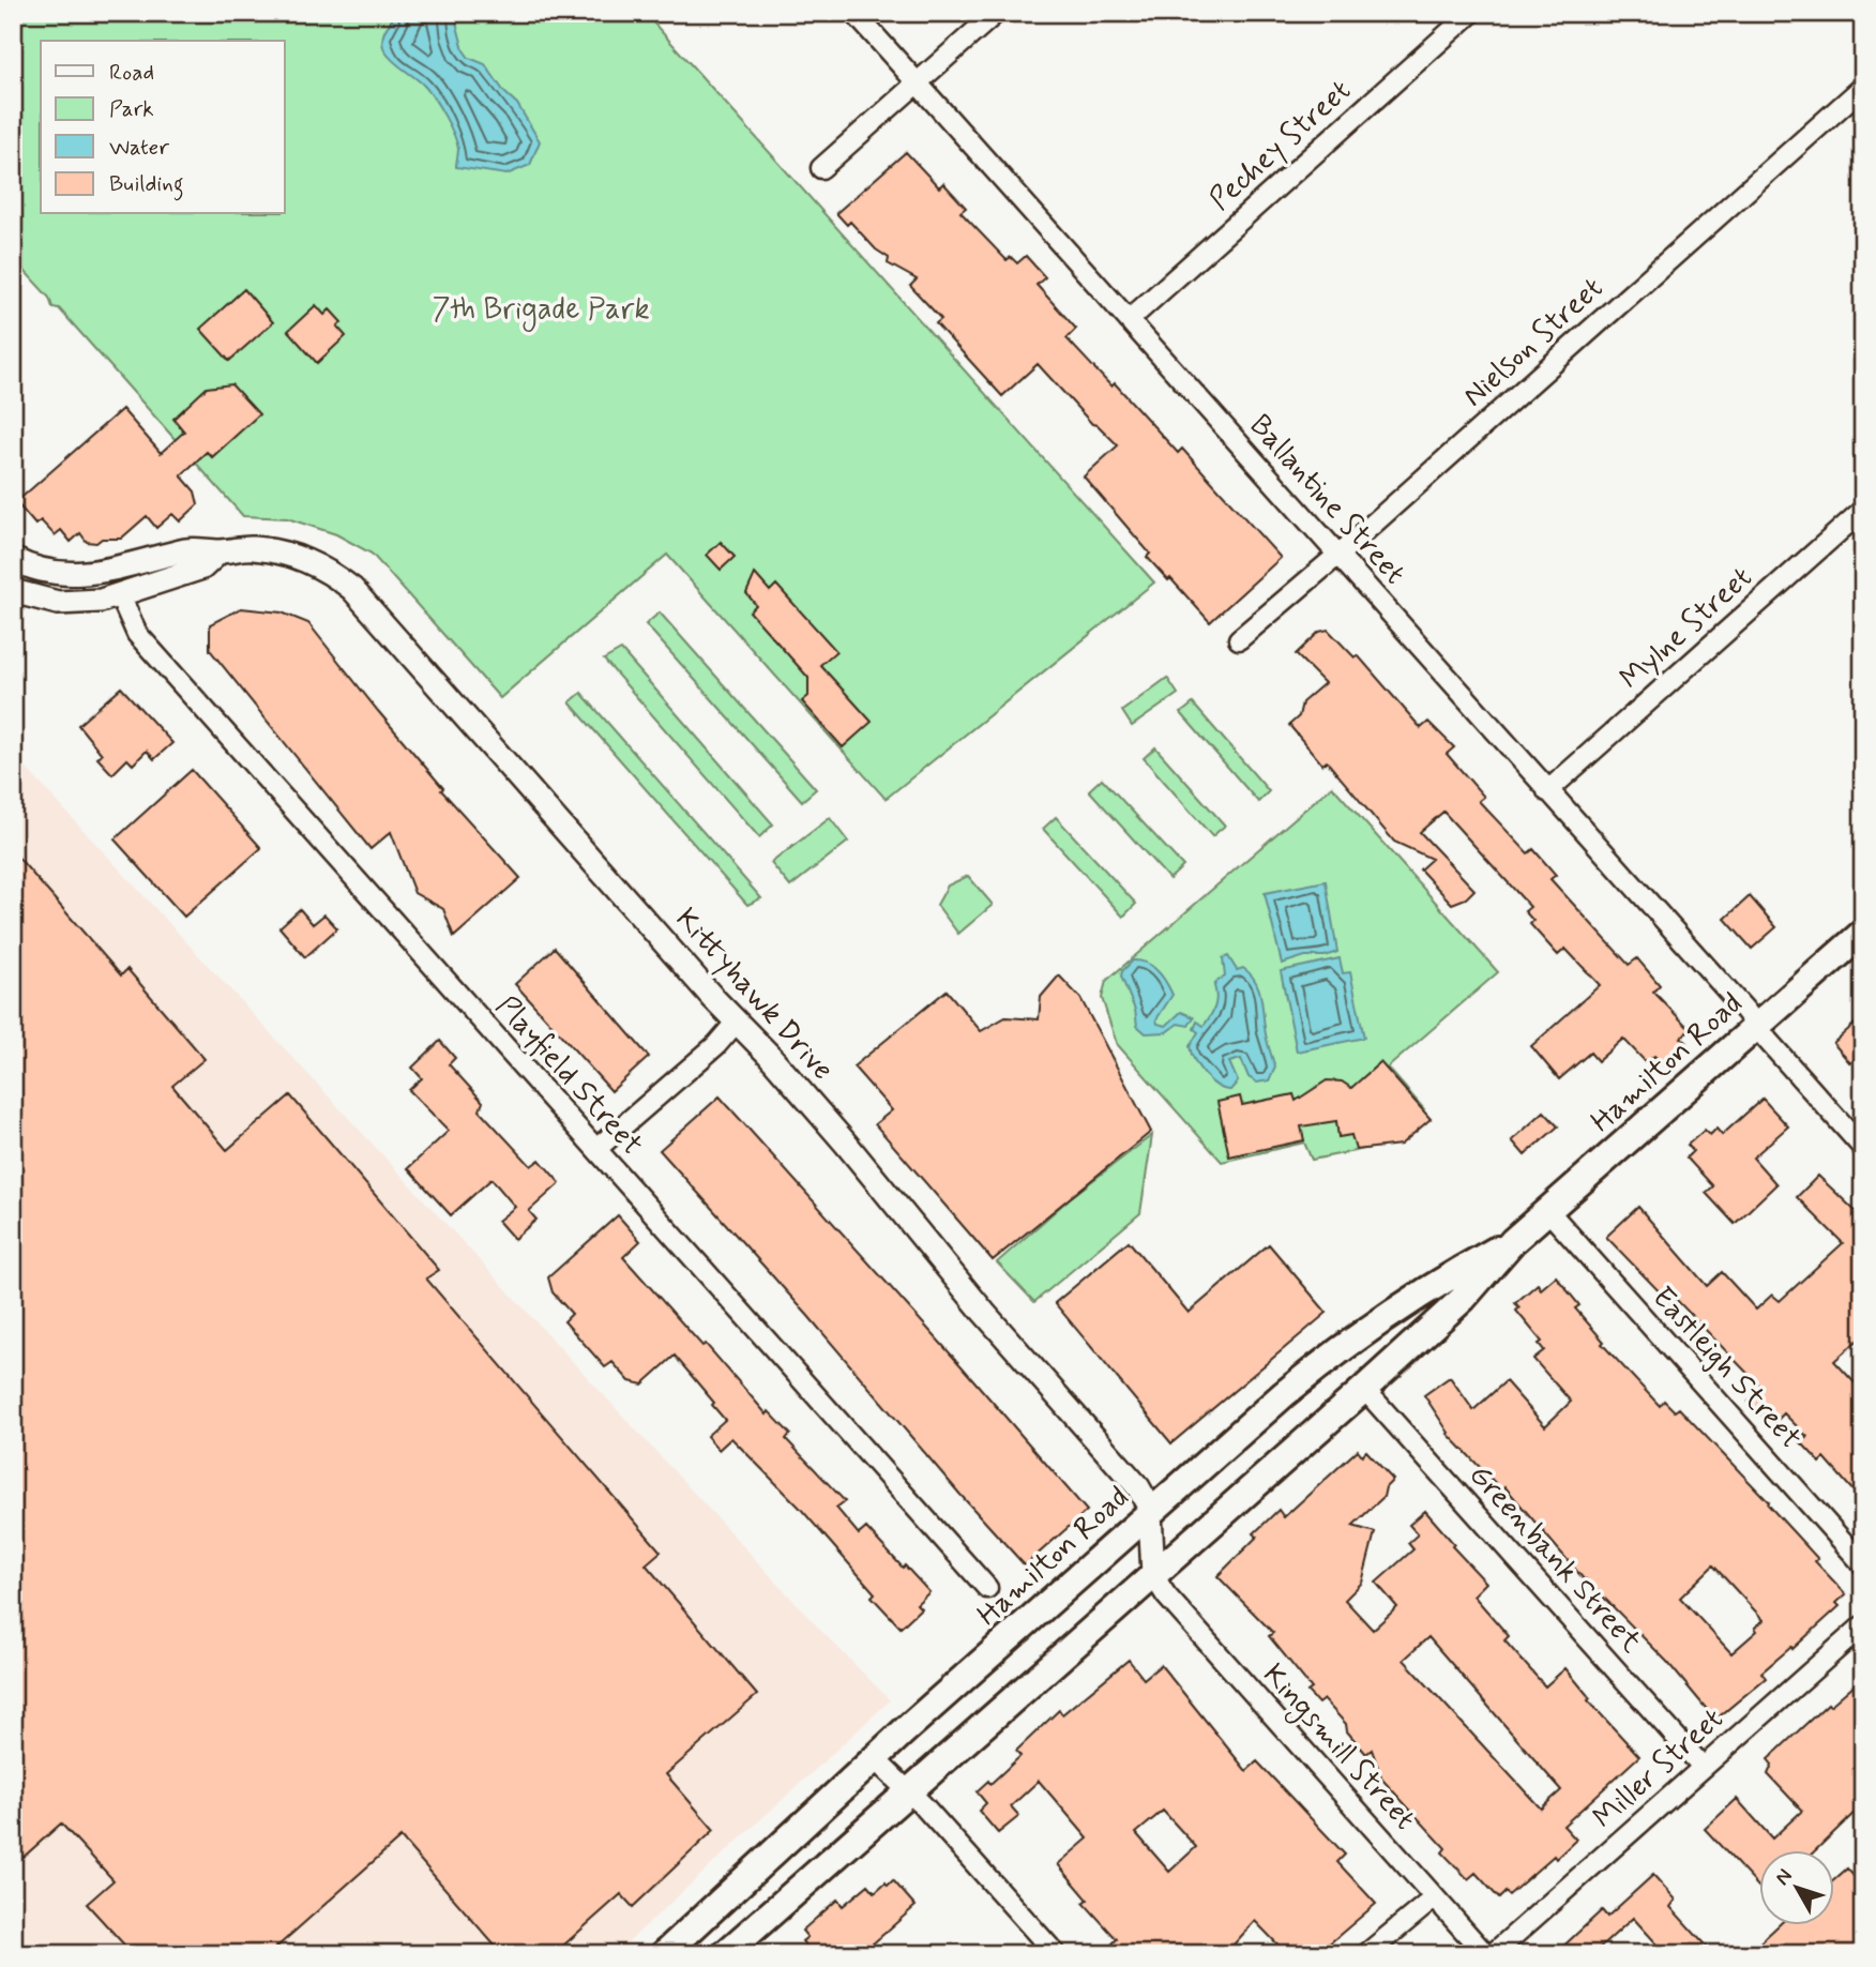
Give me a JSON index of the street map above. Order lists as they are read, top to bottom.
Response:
{
  "streets": {
    "main road": ["Hamilton Road"],
    "street": [
      "Pechey Street",
      "Nielson Street",
      "Ballantine Street",
      "Mylne Street",
      "Kittyhawk Drive",
      "Playfield Street",
      "Eastleigh Street",
      "Greenbank Street",
      "Kingsmill Street",
      "Miller Street"
    ]
  },
  "crossings": [
    ["Pechey Street", "Ballantine Street"],
    ["Nielson Street", "Ballantine Street"],
    ["Ballantine Street", "Mylne Street"],
    ["Ballantine Street", "Hamilton Road"],
    ["Kittyhawk Drive", "Hamilton Road"],
    ["Kittyhawk Drive", "Playfield Street"],
    ["Kittyhawk Drive", "Kingsmill Street"],
    ["Hamilton Road", "Eastleigh Street"],
    ["Hamilton Road", "Greenbank Street"],
    ["Hamilton Road", "Kingsmill Street"],
    ["Greenbank Street", "Miller Street"]
  ],
  "parks": ["7th Brigade Park"],
  "legend": [
    "Road",
    "Park",
    "Water",
    "Building"
  ],
  "north": "top left"
}
